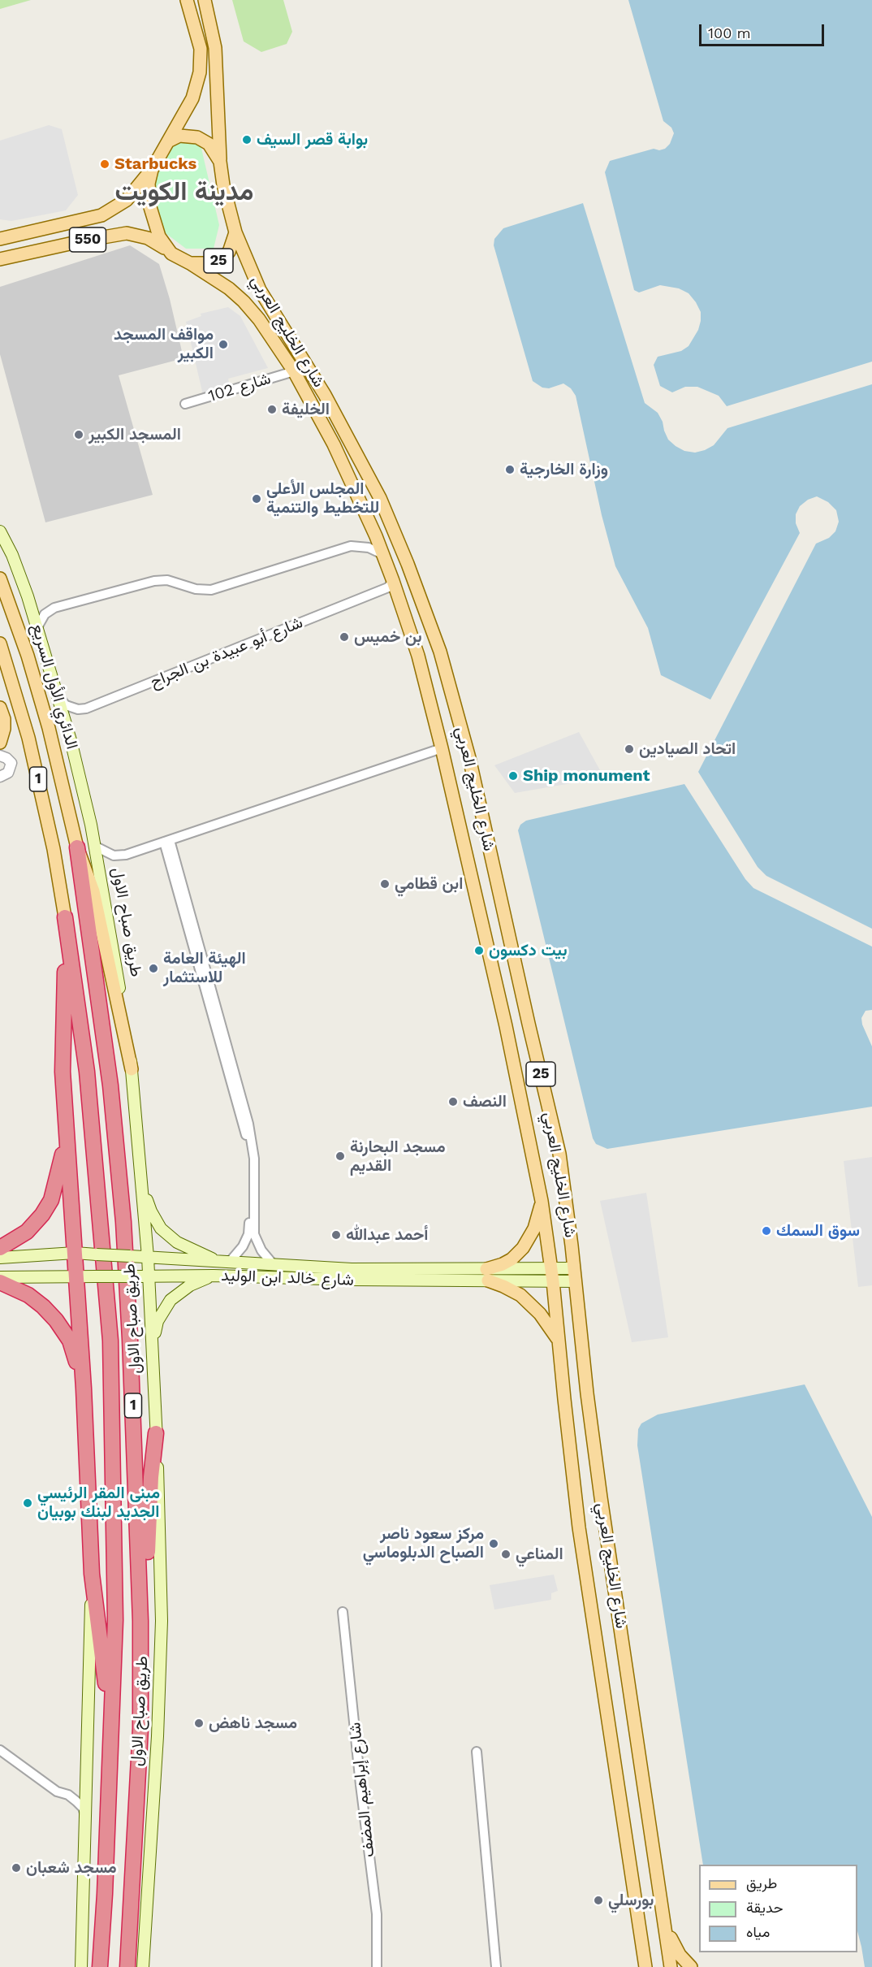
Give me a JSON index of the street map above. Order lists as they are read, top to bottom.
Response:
{
  "streets": {
    "highway": ["1", "طريق صباح الاول"],
    "main road": [
      "550",
      "25",
      "شارع الخليج العربي",
      "الدائري الأول السريع",
      "شارع خالد ابن الوليد"
    ],
    "street": ["شارع 102", "شارع أبو عبيدة بن الجراح", "شارع إبراهيم المضف"]
  },
  "crossings": [
    ["550", "25"],
    ["550", "شارع الخليج العربي"],
    ["25", "شارع الخليج العربي"],
    ["شارع الخليج العربي", "شارع 102"],
    ["شارع الخليج العربي", "شارع أبو عبيدة بن الجراح"],
    ["شارع الخليج العربي", "شارع خالد ابن الوليد"],
    ["شارع أبو عبيدة بن الجراح", "الدائري الأول السريع"],
    ["الدائري الأول السريع", "طريق صباح الاول"],
    ["1", "طريق صباح الاول"],
    ["طريق صباح الاول", "شارع خالد ابن الوليد"]
  ],
  "districts": ["مدينة الكويت"],
  "places": [
    "بوابة قصر السيف",
    "Starbucks",
    "مواقف المسجد الكبير",
    "الخليفة",
    "المسجد الكبير",
    "وزارة الخارجية",
    "المجلس الأعلى للتخطيط والتنمية",
    "بن خميس",
    "اتحاد الصيادين",
    "Ship monument",
    "ابن قطامي",
    "بيت دكسون",
    "الهيئة العامة للاستثمار",
    "النصف",
    "مسجد البحارنة القديم",
    "سوق السمك",
    "أحمد عبدالله",
    "مبنى المقر الرئيسي الجديد لبنك بوبيان",
    "مركز سعود ناصر الصباح الدبلوماسي",
    "المناعي",
    "مسجد ناهض",
    "مسجد شعبان",
    "بورسلي"
  ],
  "legend": ["طريق", "حديقة", "مياه"],
  "scale_bar": "100 m"
}
